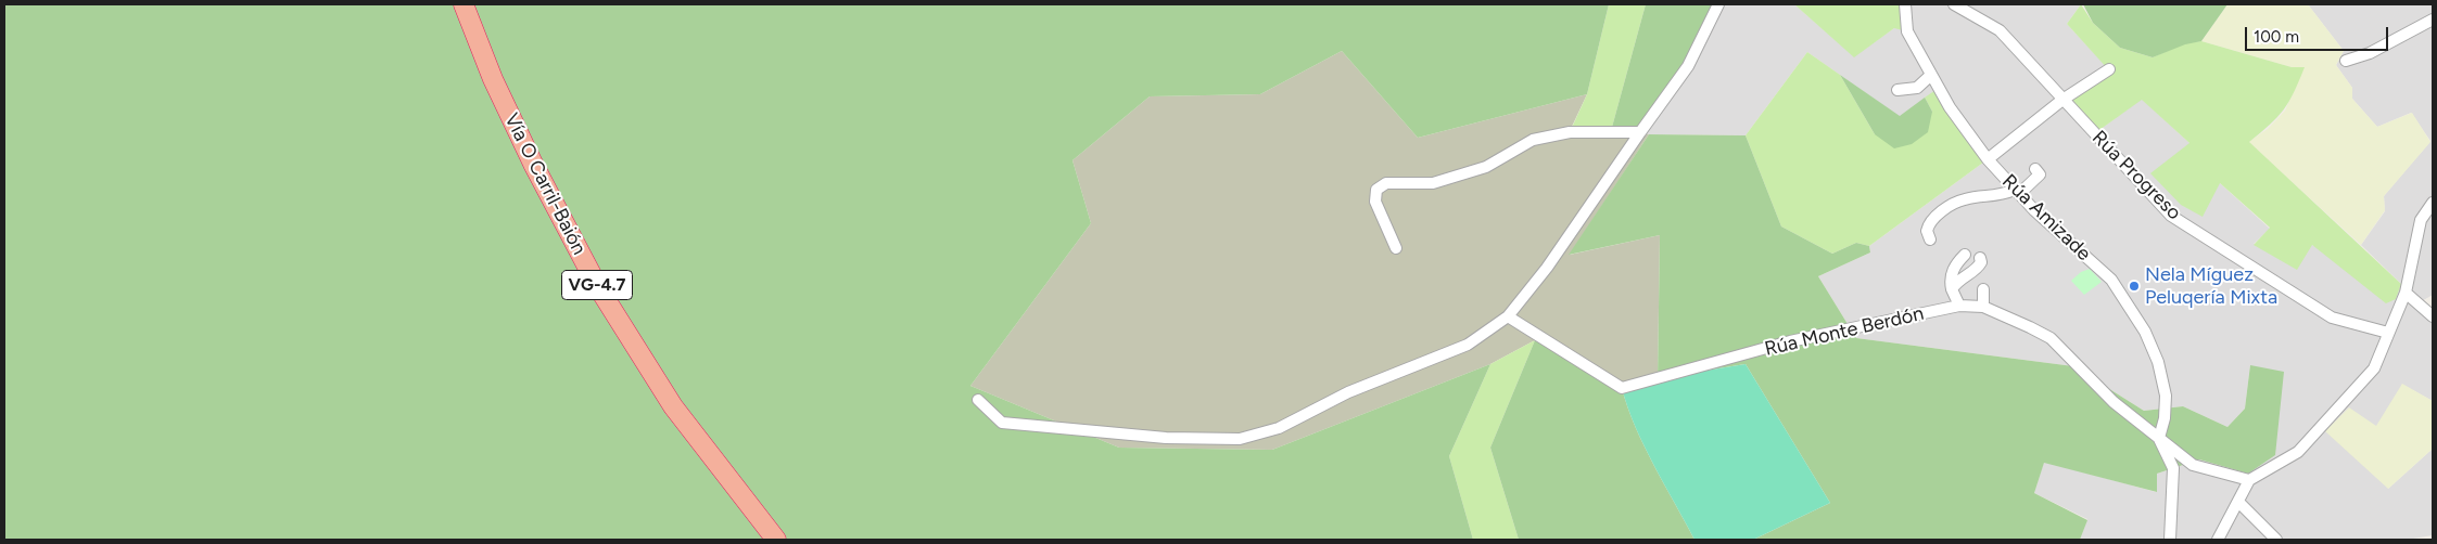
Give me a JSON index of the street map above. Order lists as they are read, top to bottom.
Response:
{
  "streets": {
    "highway": ["Vía O Carril-Baión", "VG-4.7"],
    "street": ["Rúa Progreso", "Rúa Amizade", "Rúa Monte Berdón"]
  },
  "crossings": [
    ["Rúa Amizade", "Rúa Monte Berdón"]
  ],
  "places": ["Nela Míguez Peluqería Mixta"],
  "scale_bar": "100 m"
}
